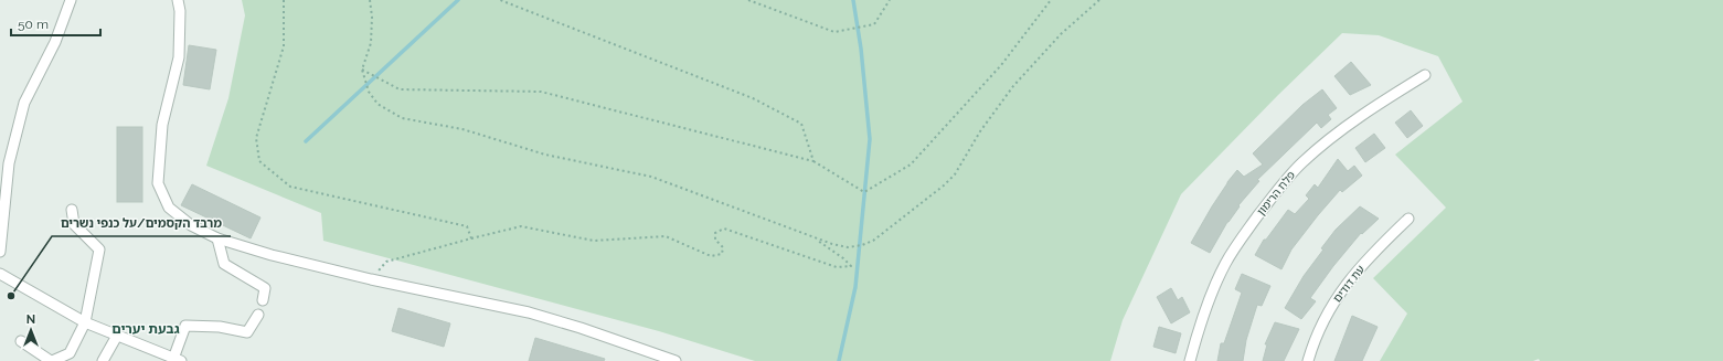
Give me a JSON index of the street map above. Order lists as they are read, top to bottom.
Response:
{
  "streets": {
    "street": ["פלח הרימון", "עת דודים"]
  },
  "districts": ["גבעת יערים"],
  "places": ["מרבד הקסמים/על כנפי נשרים"],
  "scale_bar": "50 m",
  "north": "top"
}
